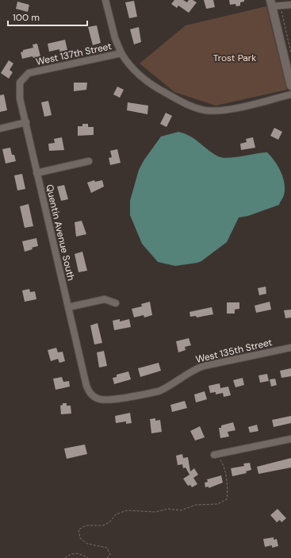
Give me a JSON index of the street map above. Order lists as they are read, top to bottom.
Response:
{
  "streets": {
    "street": ["West 137th Street", "Quentin Avenue South", "West 135th Street"]
  },
  "crossings": [
    ["West 137th Street", "Quentin Avenue South"],
    ["Quentin Avenue South", "West 135th Street"]
  ],
  "parks": ["Trost Park"],
  "scale_bar": "100 m"
}
